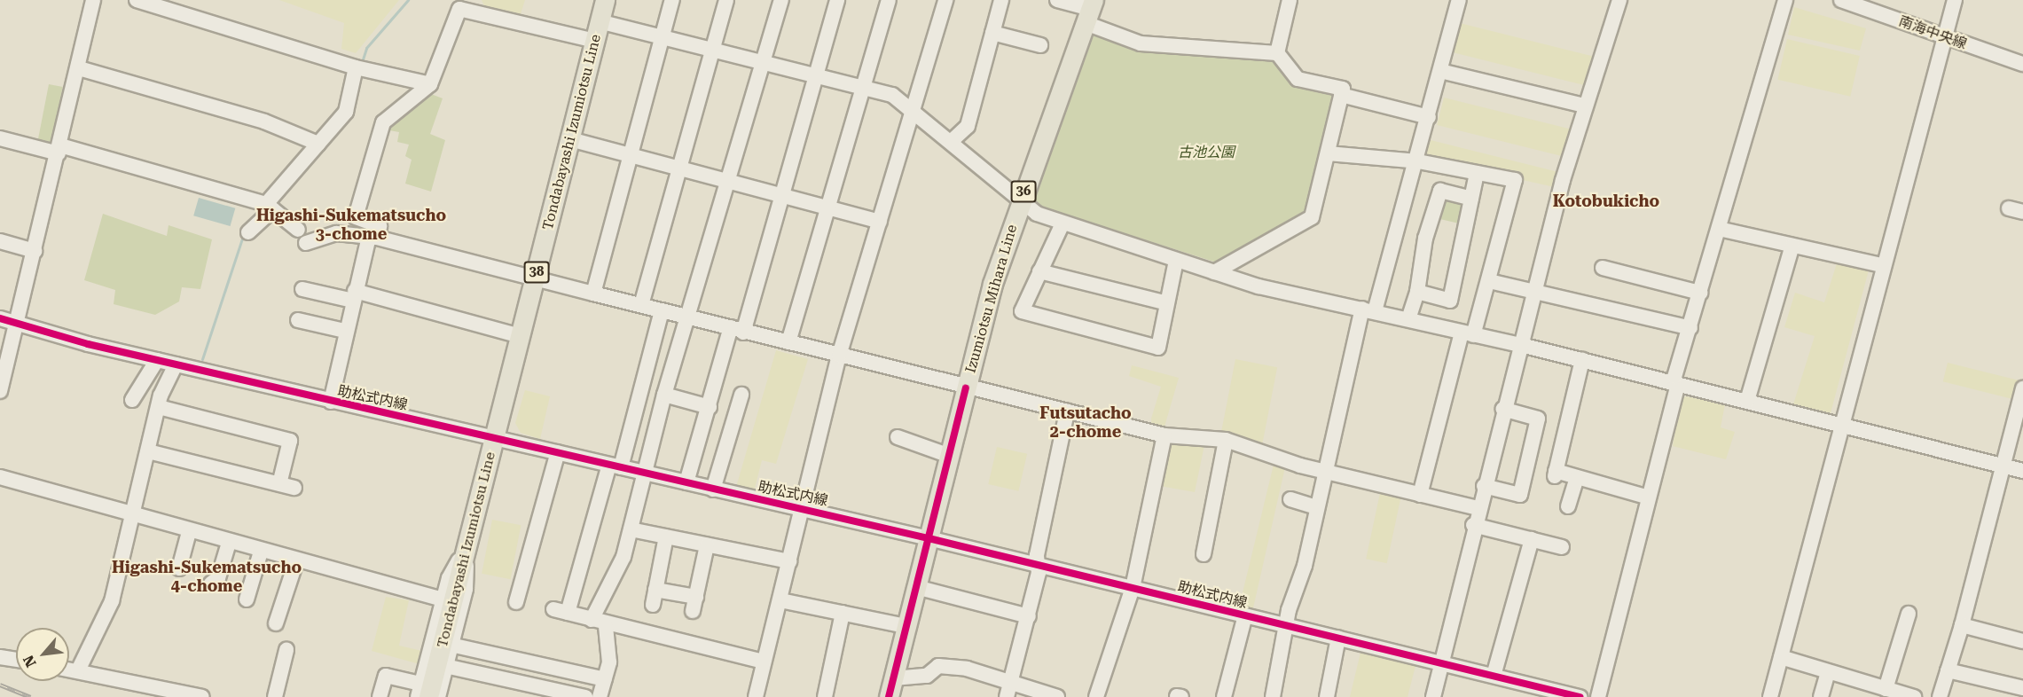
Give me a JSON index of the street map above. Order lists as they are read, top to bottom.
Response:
{
  "streets": {
    "main road": [
      "Tondabayashi Izumiotsu Line",
      "36",
      "38",
      "Izumiotsu Mihara Line"
    ],
    "street": ["南海中央線", "助松式内線"]
  },
  "crossings": [
    ["Tondabayashi Izumiotsu Line", "助松式内線"],
    ["Izumiotsu Mihara Line", "助松式内線"]
  ],
  "districts": [
    "Kotobukicho",
    "Higashi-Sukematsucho 3-chome",
    "Futsutacho 2-chome",
    "Higashi-Sukematsucho 4-chome"
  ],
  "parks": ["古池公園"],
  "north": "bottom left"
}
